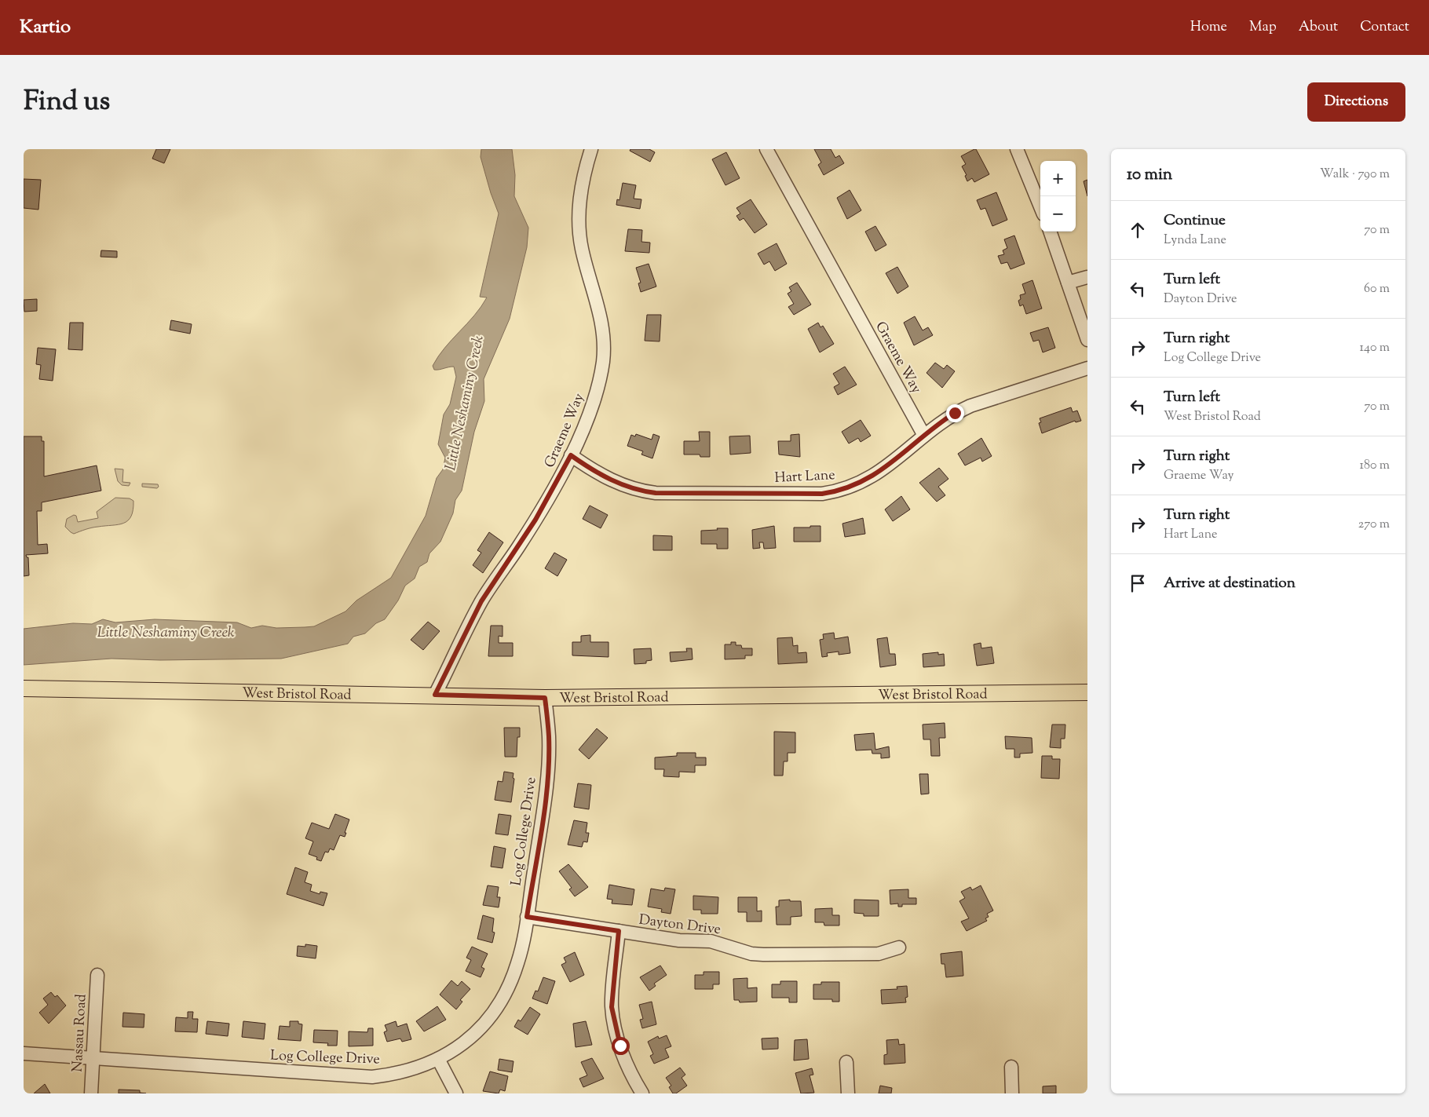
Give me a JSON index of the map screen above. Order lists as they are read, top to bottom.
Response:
{
  "streets": {
    "main road": ["West Bristol Road"],
    "street": [
      "Graeme Way",
      "Hart Lane",
      "Log College Drive",
      "Dayton Drive",
      "Nassau Road"
    ]
  },
  "crossings": [
    ["Graeme Way", "Hart Lane"],
    ["Graeme Way", "West Bristol Road"],
    ["West Bristol Road", "Log College Drive"],
    ["Log College Drive", "Dayton Drive"],
    ["Log College Drive", "Nassau Road"]
  ],
  "water": ["Little Neshaminy Creek"],
  "page": {
    "header": "Kartio",
    "nav": [
      "Home",
      "Map",
      "About",
      "Contact"
    ],
    "title": "Find us",
    "buttons": "Directions",
    "heading": ["10 min", "Walk · 790 m"],
    "map_buttons": ["+", "−"],
    "list": [
      ["Continue", "Lynda Lane", "70 m"],
      ["Turn left", "Dayton Drive", "60 m"],
      ["Turn right", "Log College Drive", "140 m"],
      ["Turn left", "West Bristol Road", "70 m"],
      ["Turn right", "Graeme Way", "180 m"],
      ["Turn right", "Hart Lane", "270 m"],
      "Arrive at destination"
    ]
  }
}
